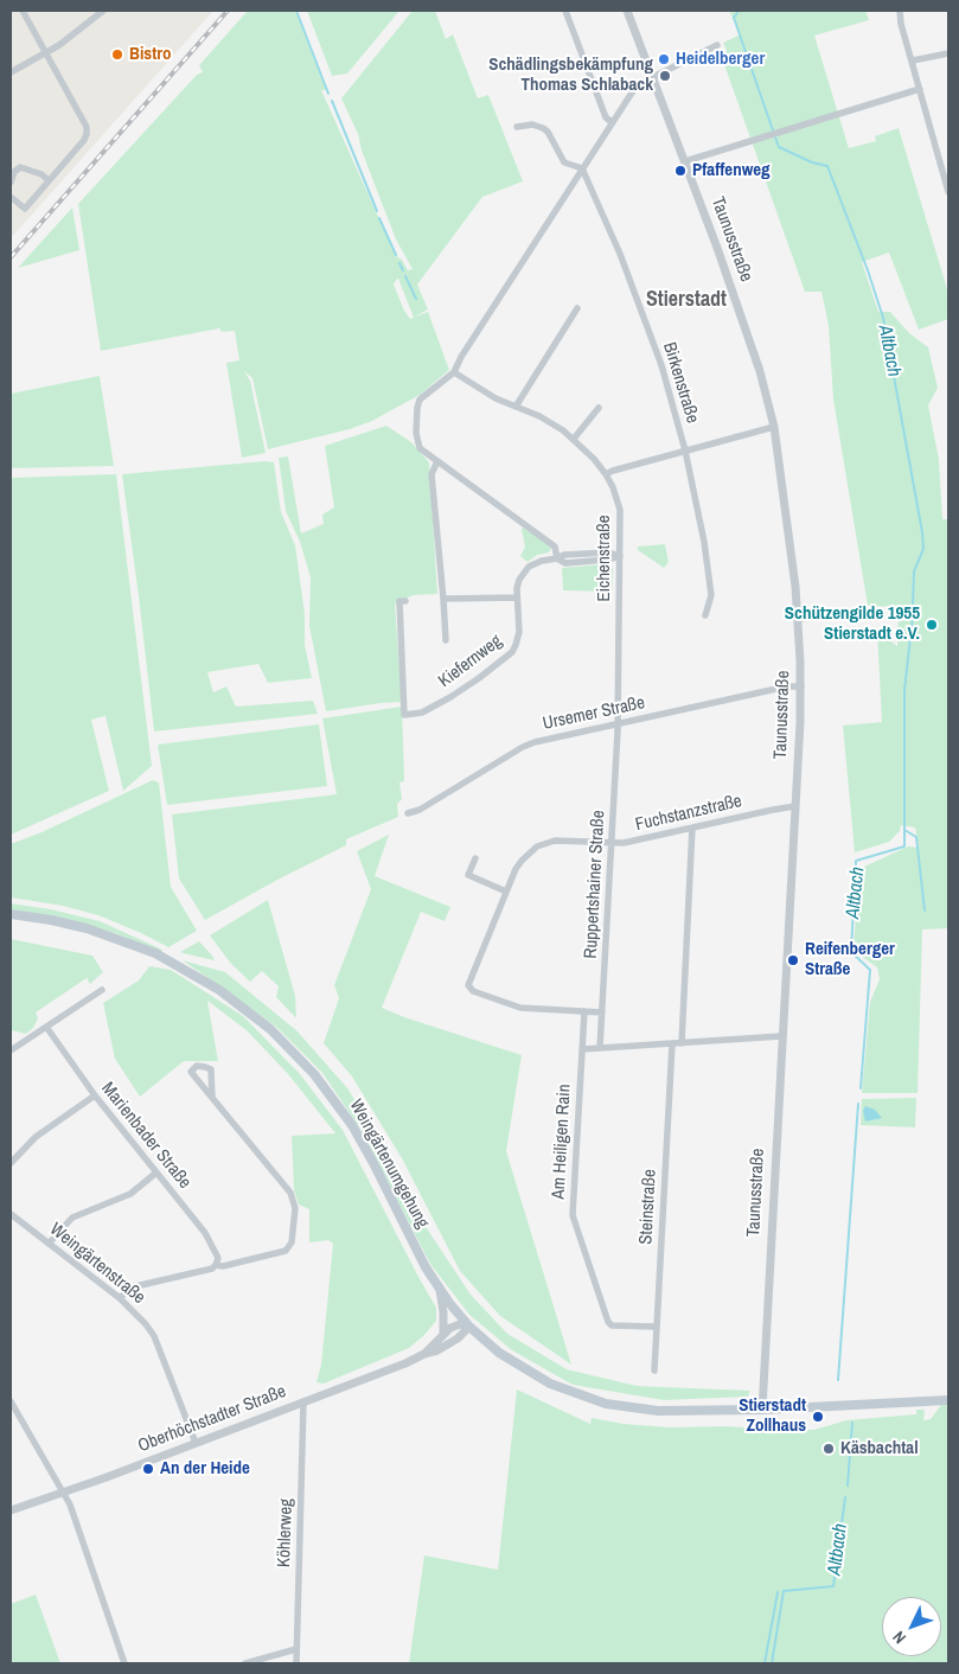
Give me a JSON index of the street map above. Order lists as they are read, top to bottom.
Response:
{
  "streets": {
    "main road": ["Weingärtenumgehung"],
    "street": [
      "Taunusstraße",
      "Birkenstraße",
      "Eichenstraße",
      "Kiefernweg",
      "Ursemer Straße",
      "Fuchstanzstraße",
      "Ruppertshainer Straße",
      "Marienbader Straße",
      "Am Heiligen Rain",
      "Steinstraße",
      "Weingärtenstraße",
      "Oberhöchstadter Straße",
      "Köhlerweg"
    ]
  },
  "crossings": [
    ["Taunusstraße", "Ursemer Straße"],
    ["Taunusstraße", "Fuchstanzstraße"],
    ["Eichenstraße", "Kiefernweg"],
    ["Eichenstraße", "Ursemer Straße"],
    ["Eichenstraße", "Ruppertshainer Straße"],
    ["Ursemer Straße", "Ruppertshainer Straße"],
    ["Fuchstanzstraße", "Ruppertshainer Straße"],
    ["Am Heiligen Rain", "Steinstraße"],
    ["Weingärtenumgehung", "Oberhöchstadter Straße"],
    ["Weingärtenstraße", "Oberhöchstadter Straße"],
    ["Oberhöchstadter Straße", "Köhlerweg"]
  ],
  "districts": ["Stierstadt"],
  "water": ["Altbach"],
  "places": [
    "Bistro",
    "Heidelberger",
    "Schädlingsbekämpfung Thomas Schlaback",
    "Pfaffenweg",
    "Schützengilde 1955 Stierstadt e.V.",
    "Reifenberger Straße",
    "Stierstadt Zollhaus",
    "Käsbachtal",
    "An der Heide"
  ],
  "north": "bottom left"
}
